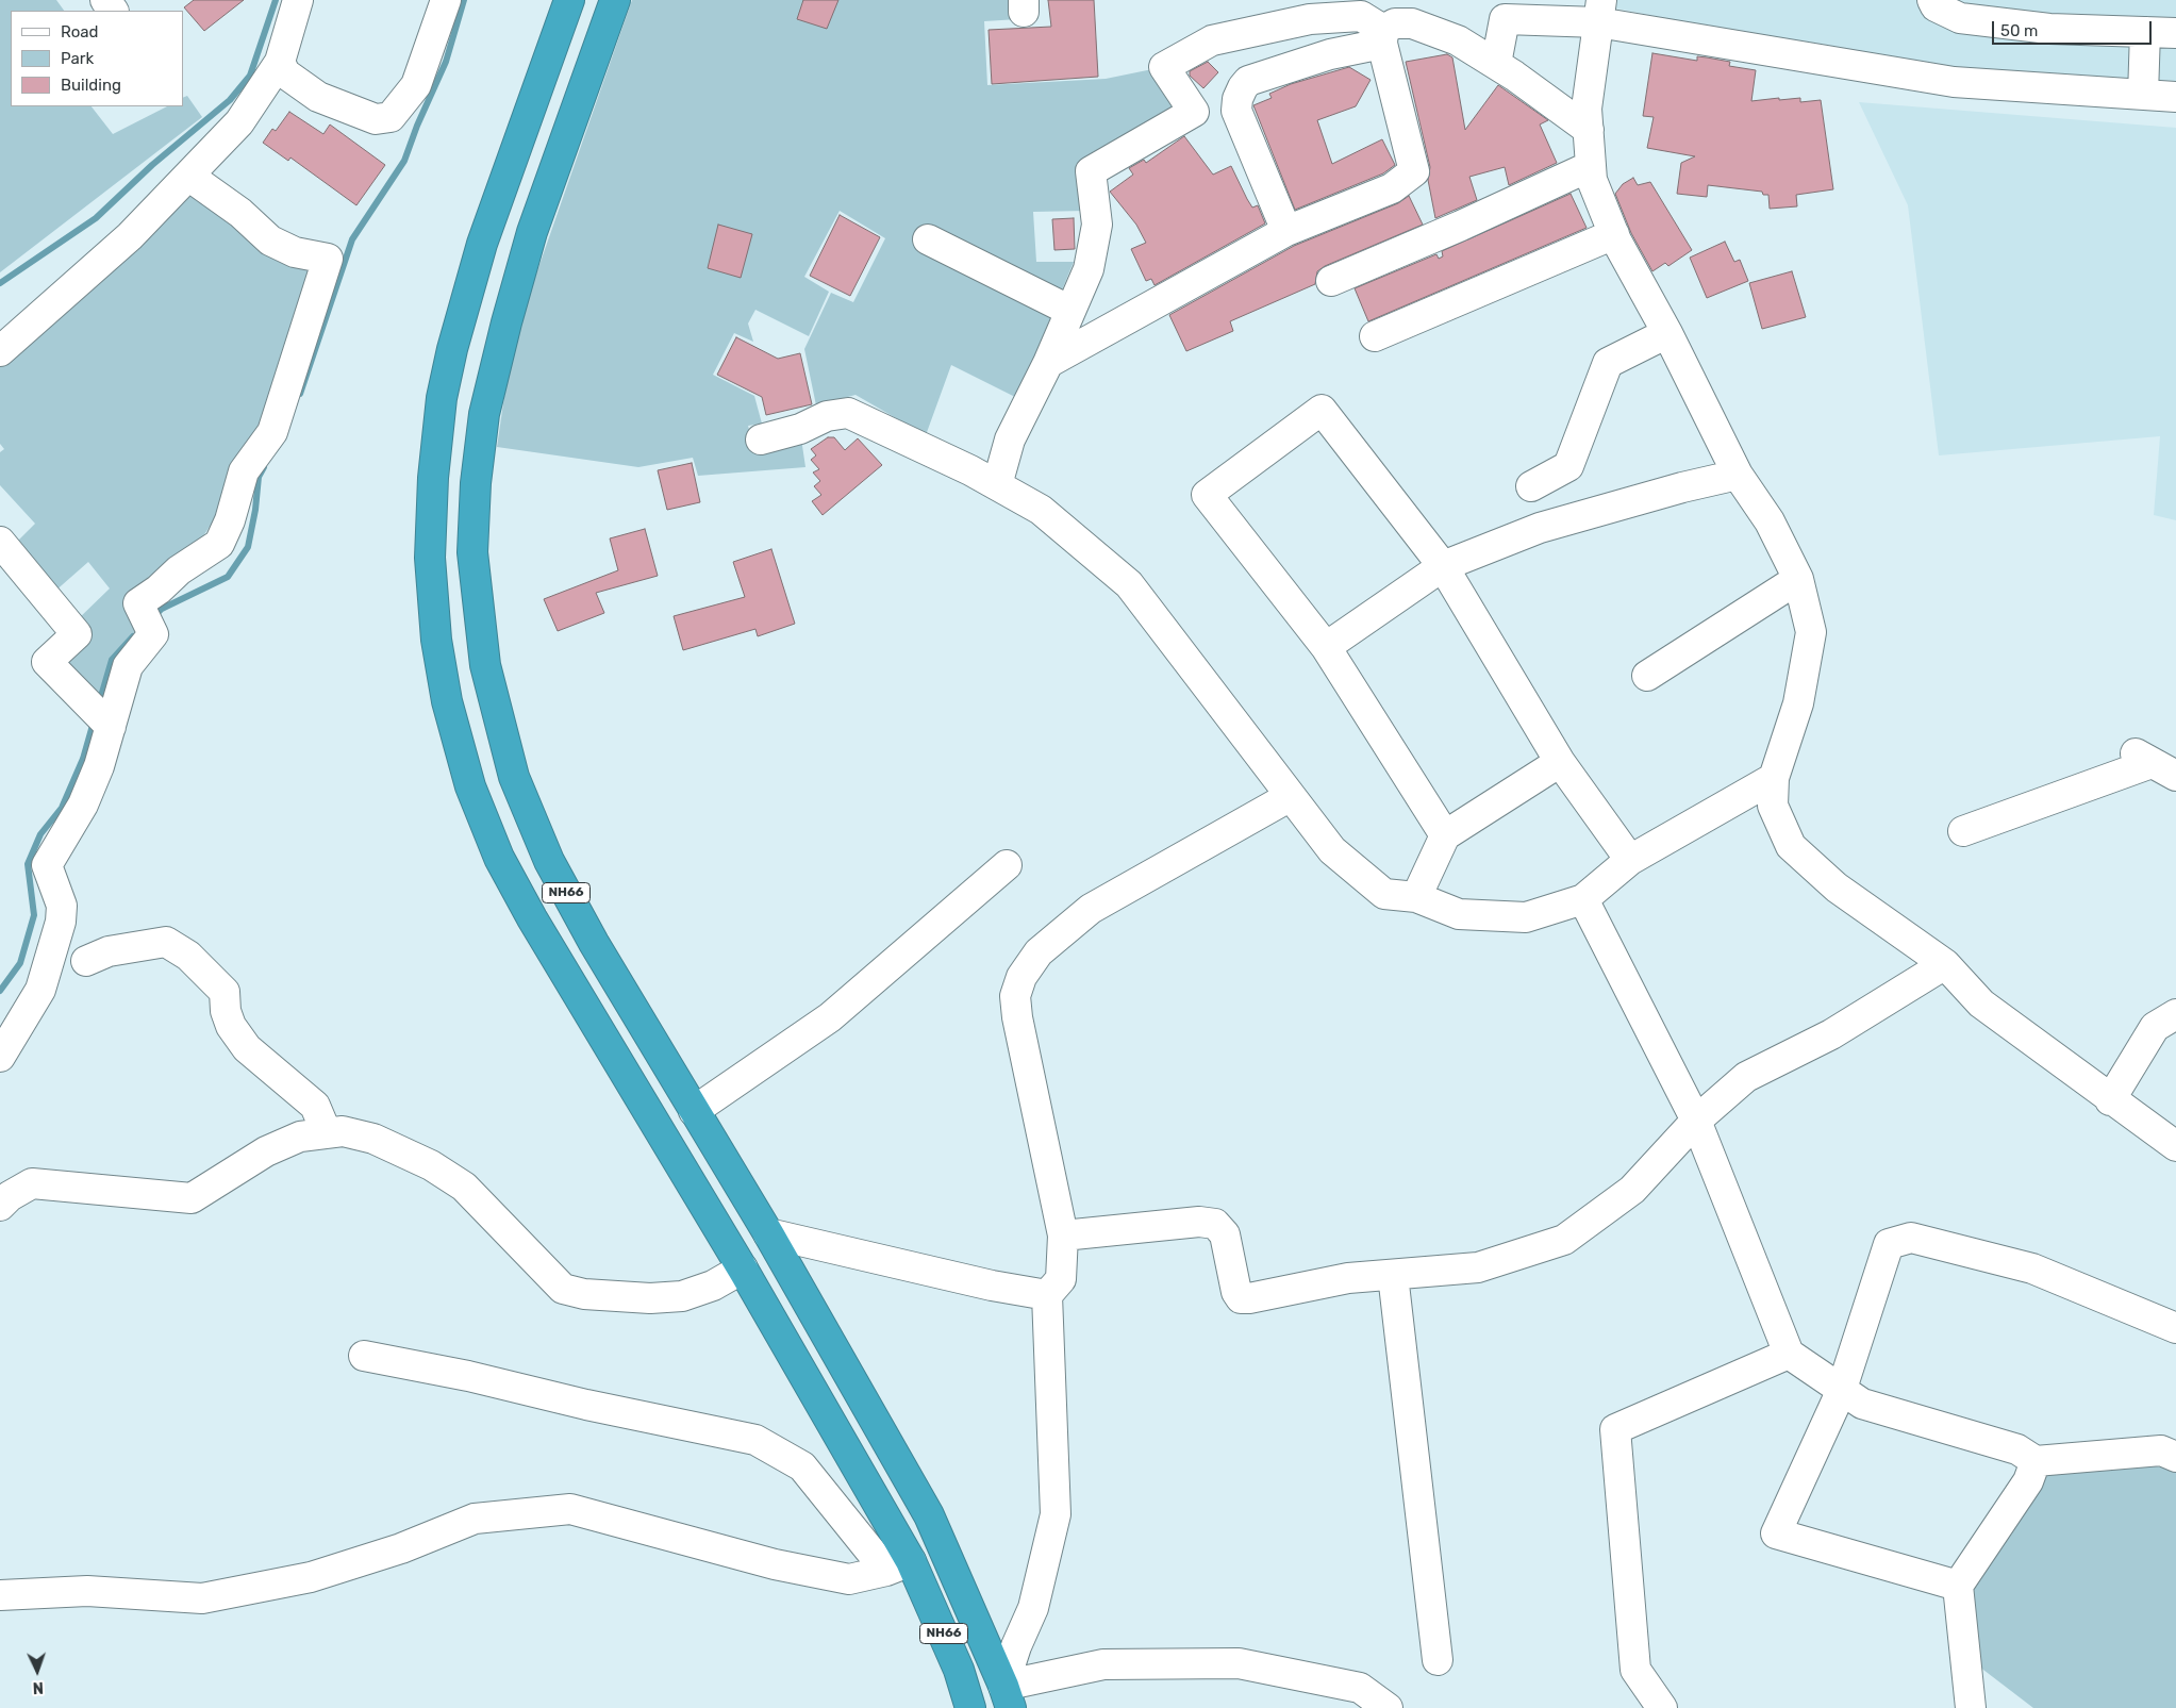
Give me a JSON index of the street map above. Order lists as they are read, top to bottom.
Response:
{
  "streets": {
    "highway": ["NH66"]
  },
  "legend": ["Road", "Park", "Building"],
  "scale_bar": "50 m",
  "north": "bottom"
}
